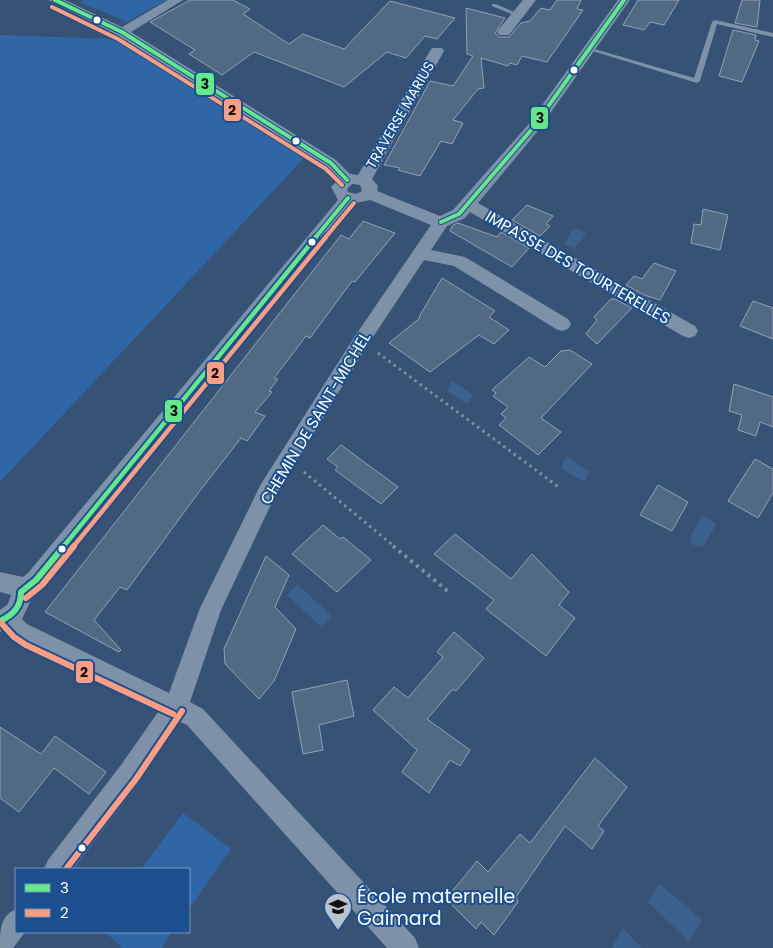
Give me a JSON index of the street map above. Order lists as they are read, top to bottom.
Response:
{
  "streets": {
    "street": ["TRAVERSE MARIUS", "IMPASSE DES TOURTERELLES", "CHEMIN DE SAINT-MICHEL"]
  },
  "crossings": [
    ["IMPASSE DES TOURTERELLES", "CHEMIN DE SAINT-MICHEL"]
  ],
  "places": {
    "school or university": ["École maternelle Gaimard"]
  },
  "lines": ["transit line 3", "transit line 2"],
  "legend": ["3", "2"]
}
